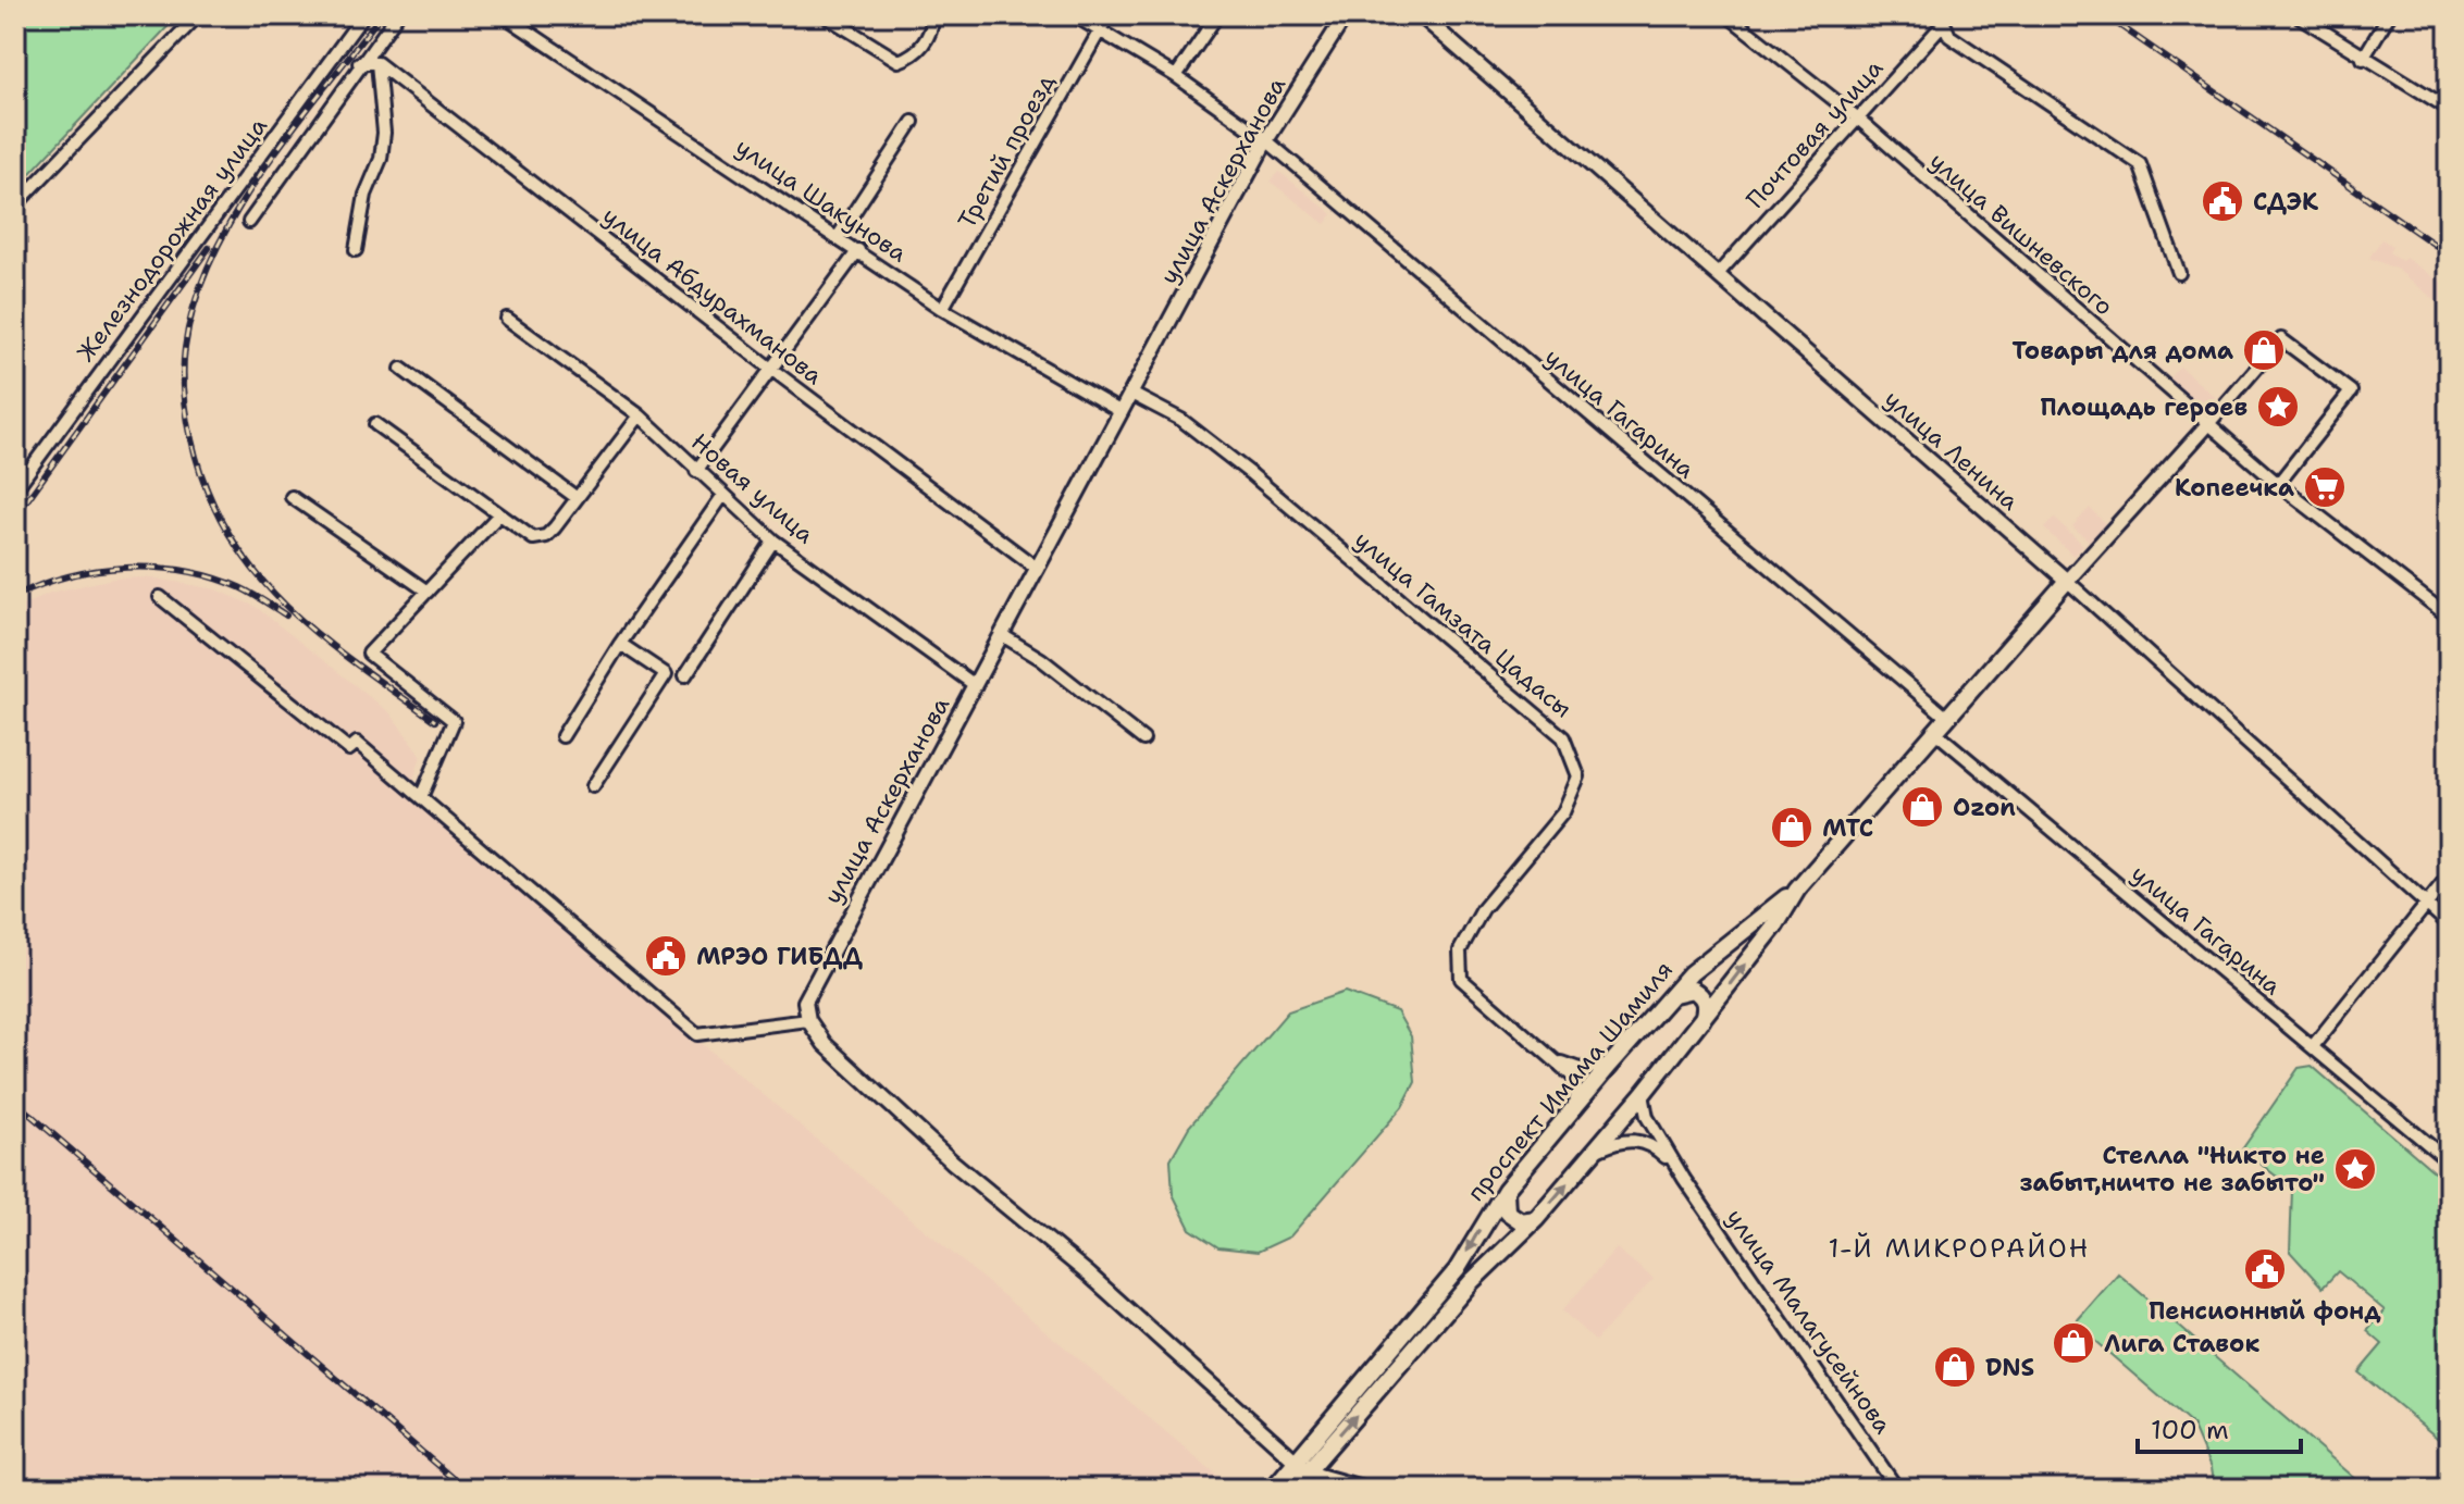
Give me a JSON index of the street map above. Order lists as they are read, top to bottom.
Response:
{
  "streets": {
    "main road": ["проспект Имама Шамиля"],
    "street": [
      "Почтовая улица",
      "Третий проезд",
      "улица Аскерханова",
      "улица Шакунова",
      "улица Вишневского",
      "Железнодорожная улица",
      "улица Абдурахманова",
      "улица Гагарина",
      "улица Ленина",
      "Новая улица",
      "улица Гамзата Цадасы",
      "улица Малагусейнова"
    ]
  },
  "crossings": [
    ["Почтовая улица", "улица Вишневского"],
    ["Почтовая улица", "улица Ленина"],
    ["Третий проезд", "улица Шакунова"],
    ["Третий проезд", "улица Гагарина"],
    ["улица Аскерханова", "улица Шакунова"],
    ["улица Аскерханова", "улица Абдурахманова"],
    ["улица Аскерханова", "улица Гагарина"],
    ["улица Аскерханова", "Новая улица"],
    ["улица Аскерханова", "улица Гамзата Цадасы"],
    ["улица Гагарина", "проспект Имама Шамиля"],
    ["улица Ленина", "проспект Имама Шамиля"]
  ],
  "districts": ["1-Й МИКРОРАЙОН"],
  "places": {
    "public building": ["СДЭК", "МРЭО ГИБДД", "Пенсионный фонд"],
    "shop": [
      "Товары для дома",
      "Ozon",
      "МТС",
      "Лига Ставок",
      "DNS"
    ],
    "place": ["Площадь героев", "Стелла \"Никто не забыт,ничто не забыто\""],
    "supermarket": ["Копеечка"]
  },
  "scale_bar": "100 m"
}
